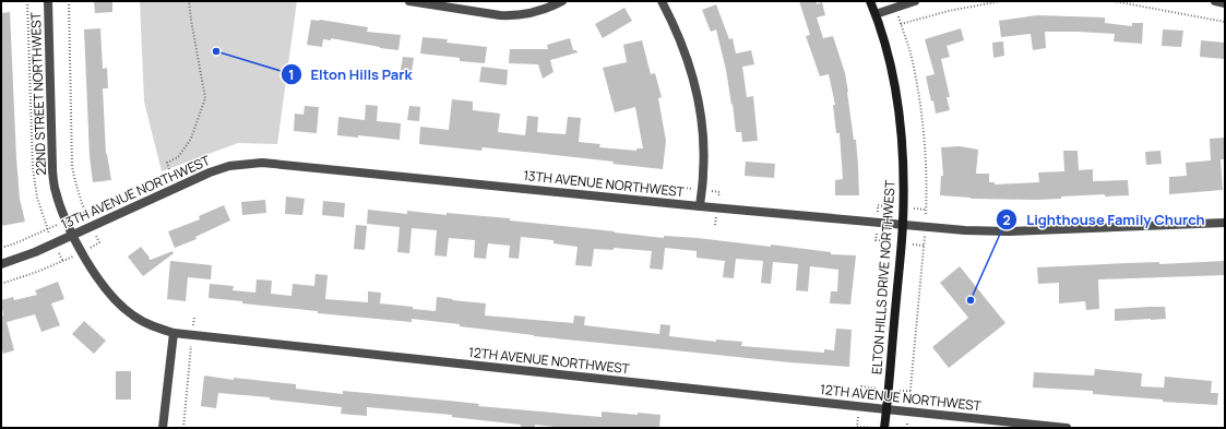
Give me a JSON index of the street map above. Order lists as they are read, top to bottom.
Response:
{
  "streets": {
    "main road": ["ELTON HILLS DRIVE NORTHWEST"],
    "street": ["22ND STREET NORTHWEST", "13TH AVENUE NORTHWEST", "12TH AVENUE NORTHWEST"]
  },
  "crossings": [
    ["22ND STREET NORTHWEST", "13TH AVENUE NORTHWEST"],
    ["22ND STREET NORTHWEST", "12TH AVENUE NORTHWEST"],
    ["13TH AVENUE NORTHWEST", "ELTON HILLS DRIVE NORTHWEST"],
    ["13TH AVENUE NORTHWEST", "12TH AVENUE NORTHWEST"],
    ["ELTON HILLS DRIVE NORTHWEST", "12TH AVENUE NORTHWEST"]
  ],
  "places": ["Elton Hills Park", "Lighthouse Family Church"]
}
